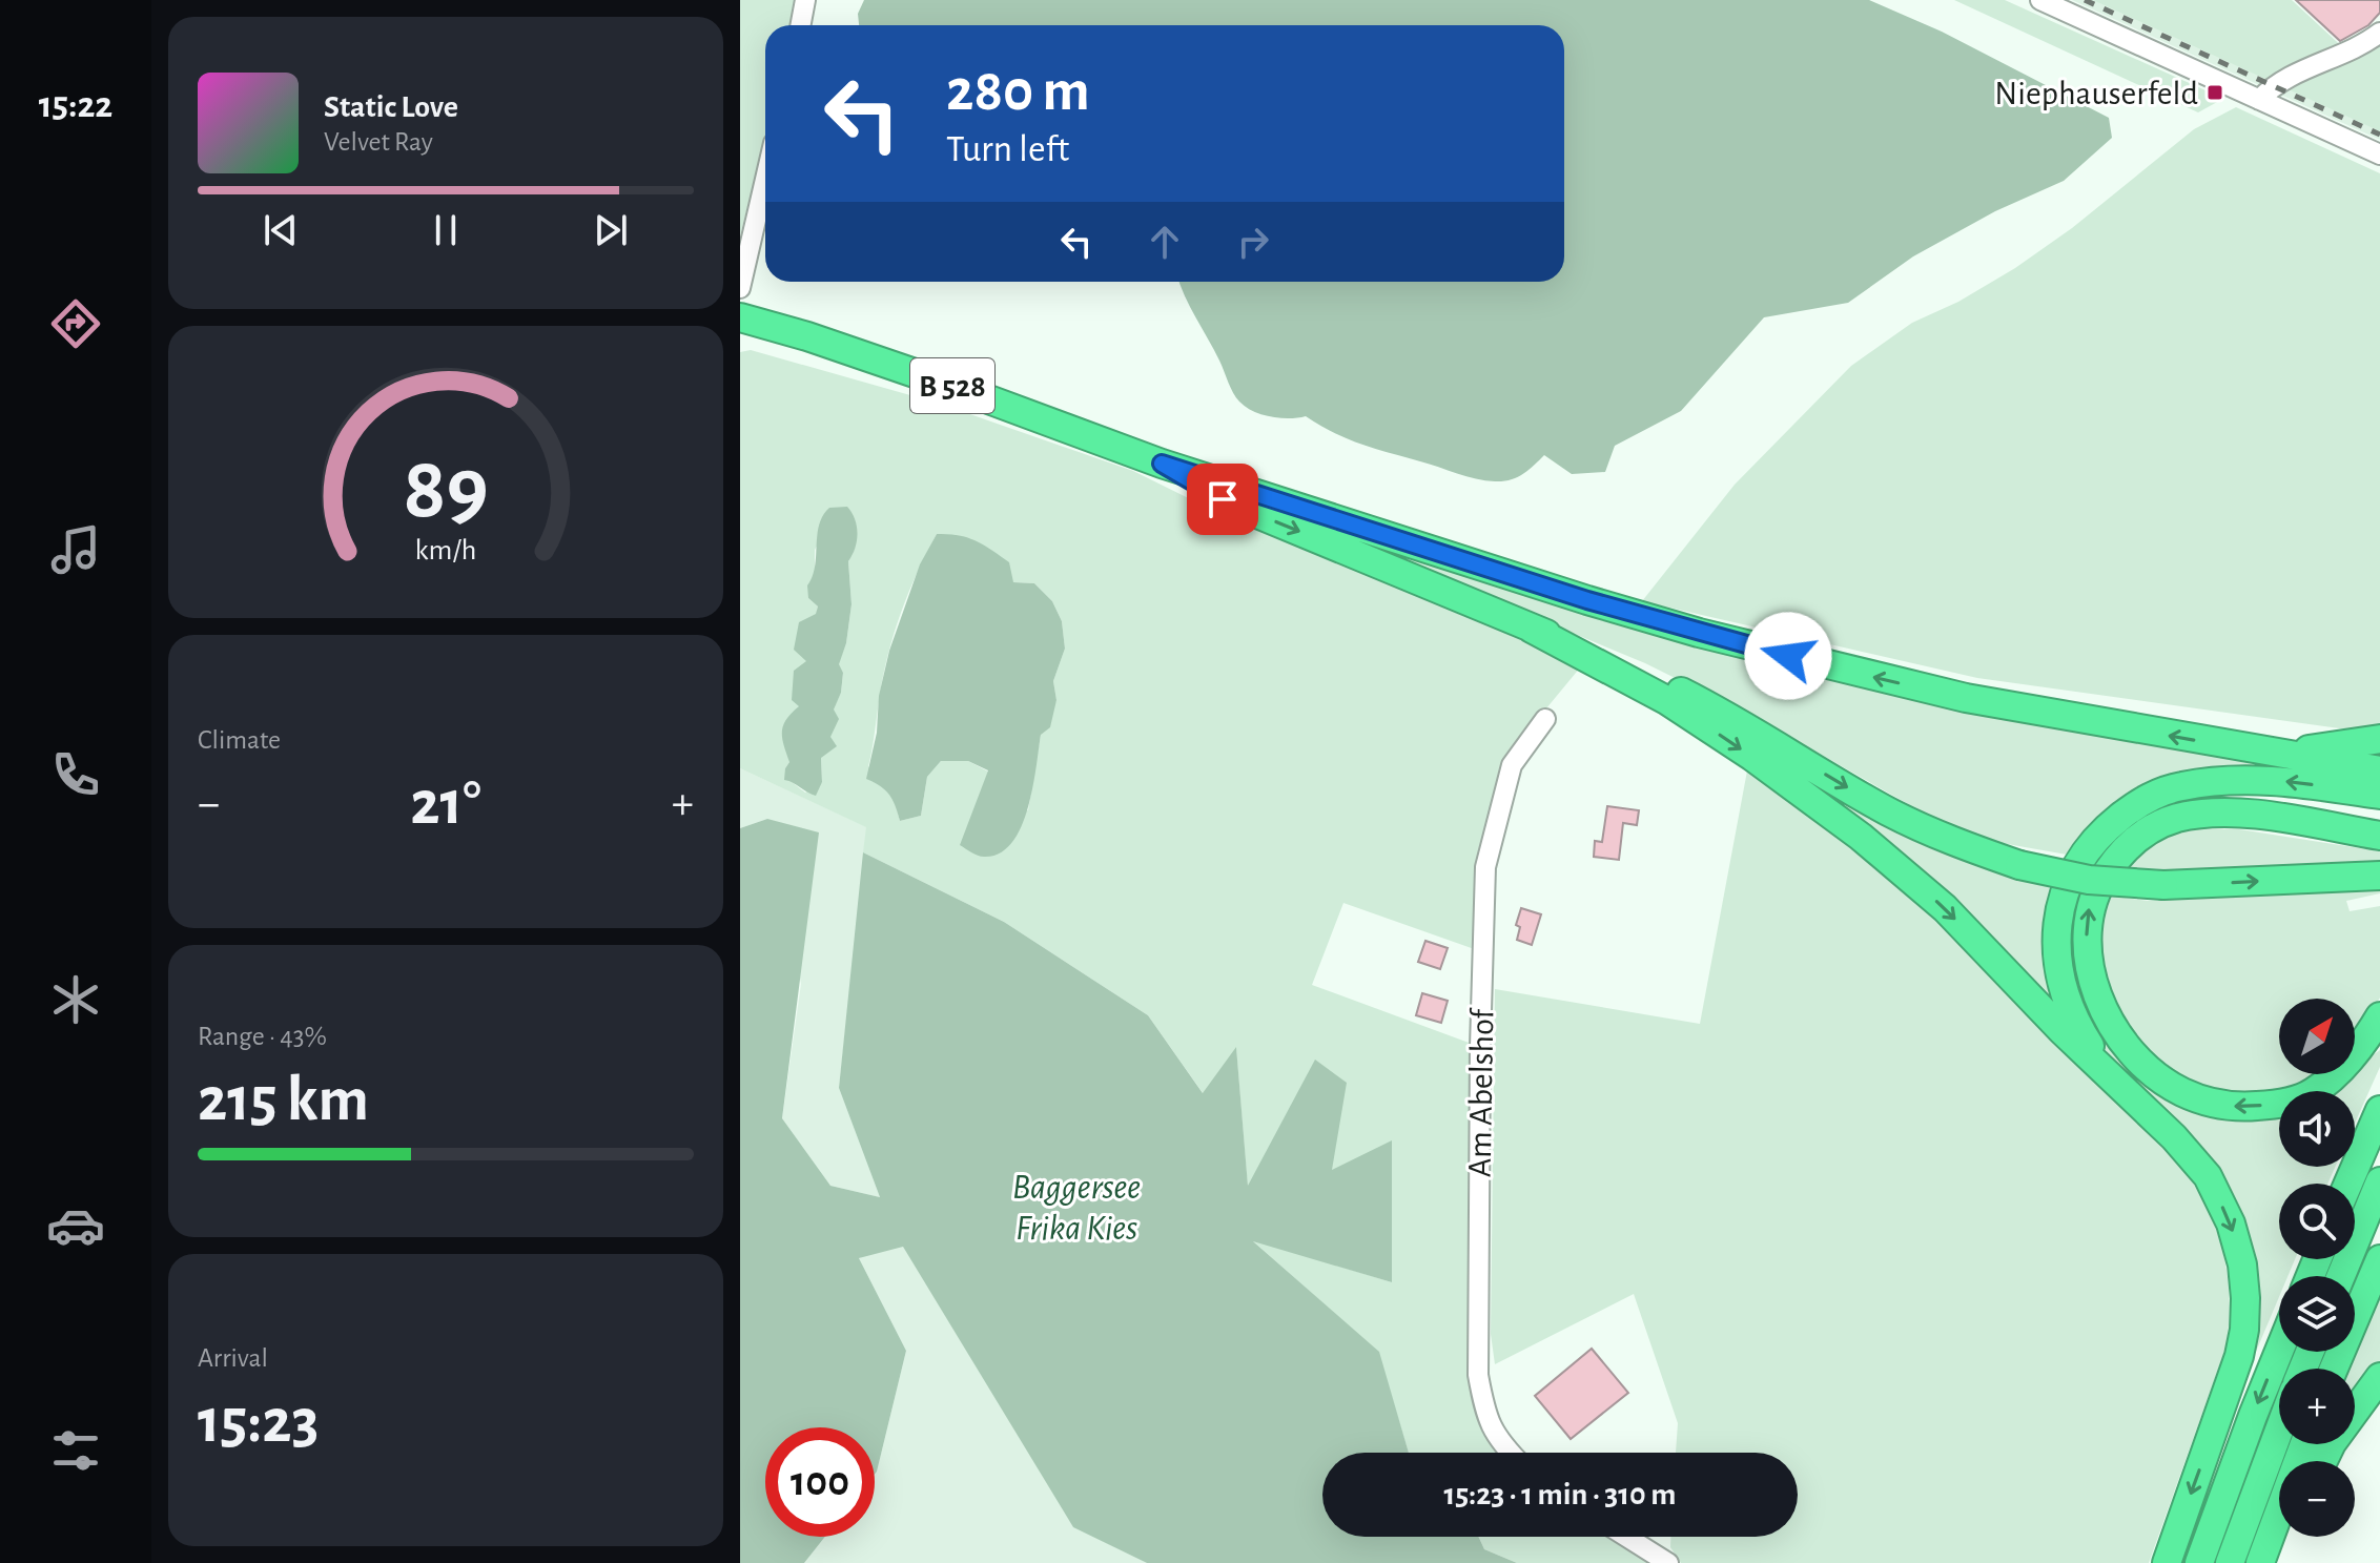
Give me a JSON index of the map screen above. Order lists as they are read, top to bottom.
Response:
{
  "streets": {
    "highway": ["B 528"],
    "street": ["Am Abelshof"]
  },
  "water": ["Baggersee Frika Kies"],
  "places": {
    "transit": ["Niephauserfeld"]
  },
  "north": "top right",
  "page": {
    "tabs": "15:22",
    "turn": ["280 m", "Turn left"],
    "song": ["Static Love", "Velvet Ray"],
    "tile": [
      "Climate",
      ["Range · 43%", "215 km"],
      ["Arrival", "15:23"]
    ],
    "heat": ["−", "21°", "+"],
    "map_buttons": ["+", "−"],
    "limit": "100",
    "trip": "15:23 · 1 min · 310 m",
    "gauge": ["89", "km/h"]
  }
}
